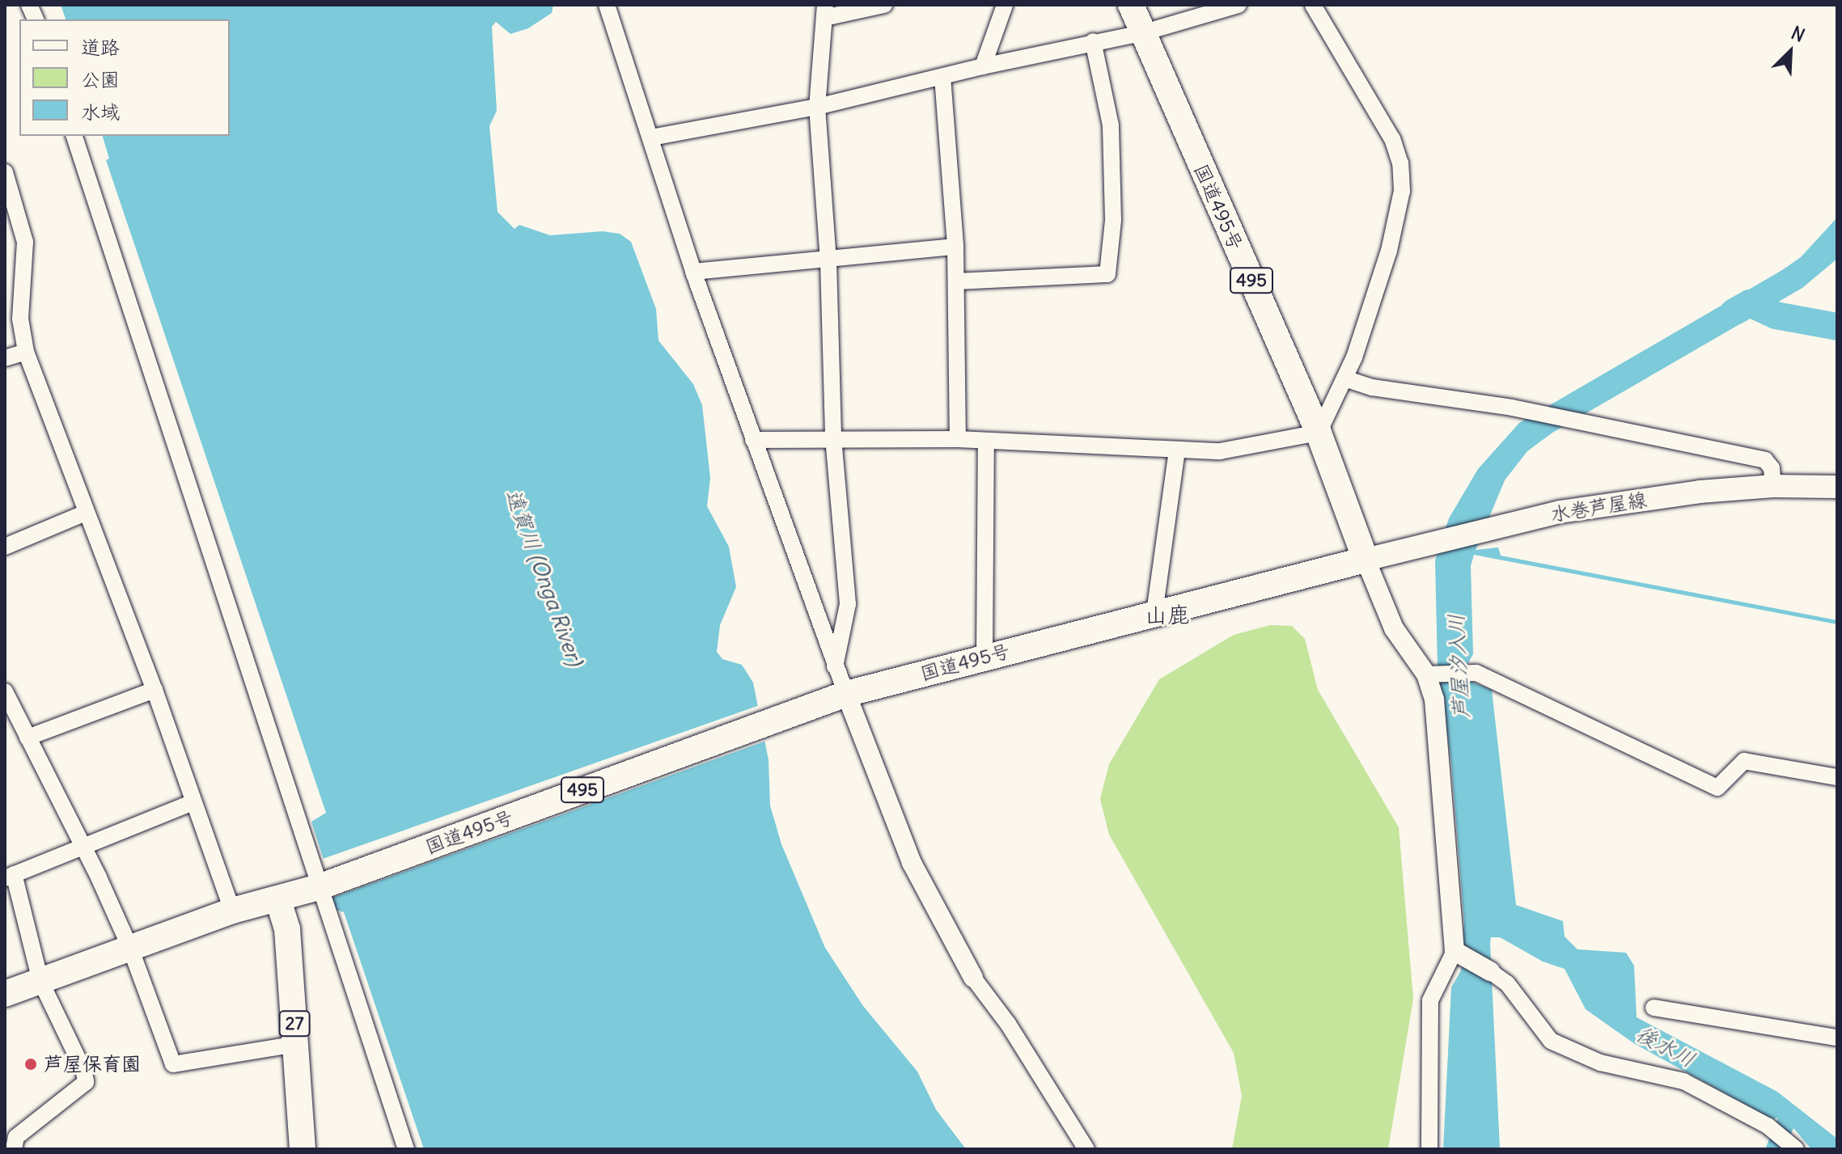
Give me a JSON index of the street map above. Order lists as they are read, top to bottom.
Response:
{
  "streets": {
    "main road": [
      "国道495号",
      "495",
      "水巻芦屋線",
      "27"
    ]
  },
  "crossings": [
    ["国道495号", "水巻芦屋線"],
    ["国道495号", "27"]
  ],
  "districts": ["山鹿"],
  "water": ["遠賀川 (Onga River)", "芦屋汐入川", "後水川"],
  "places": ["芦屋保育園"],
  "legend": ["道路", "公園", "水域"],
  "north": "top right"
}
